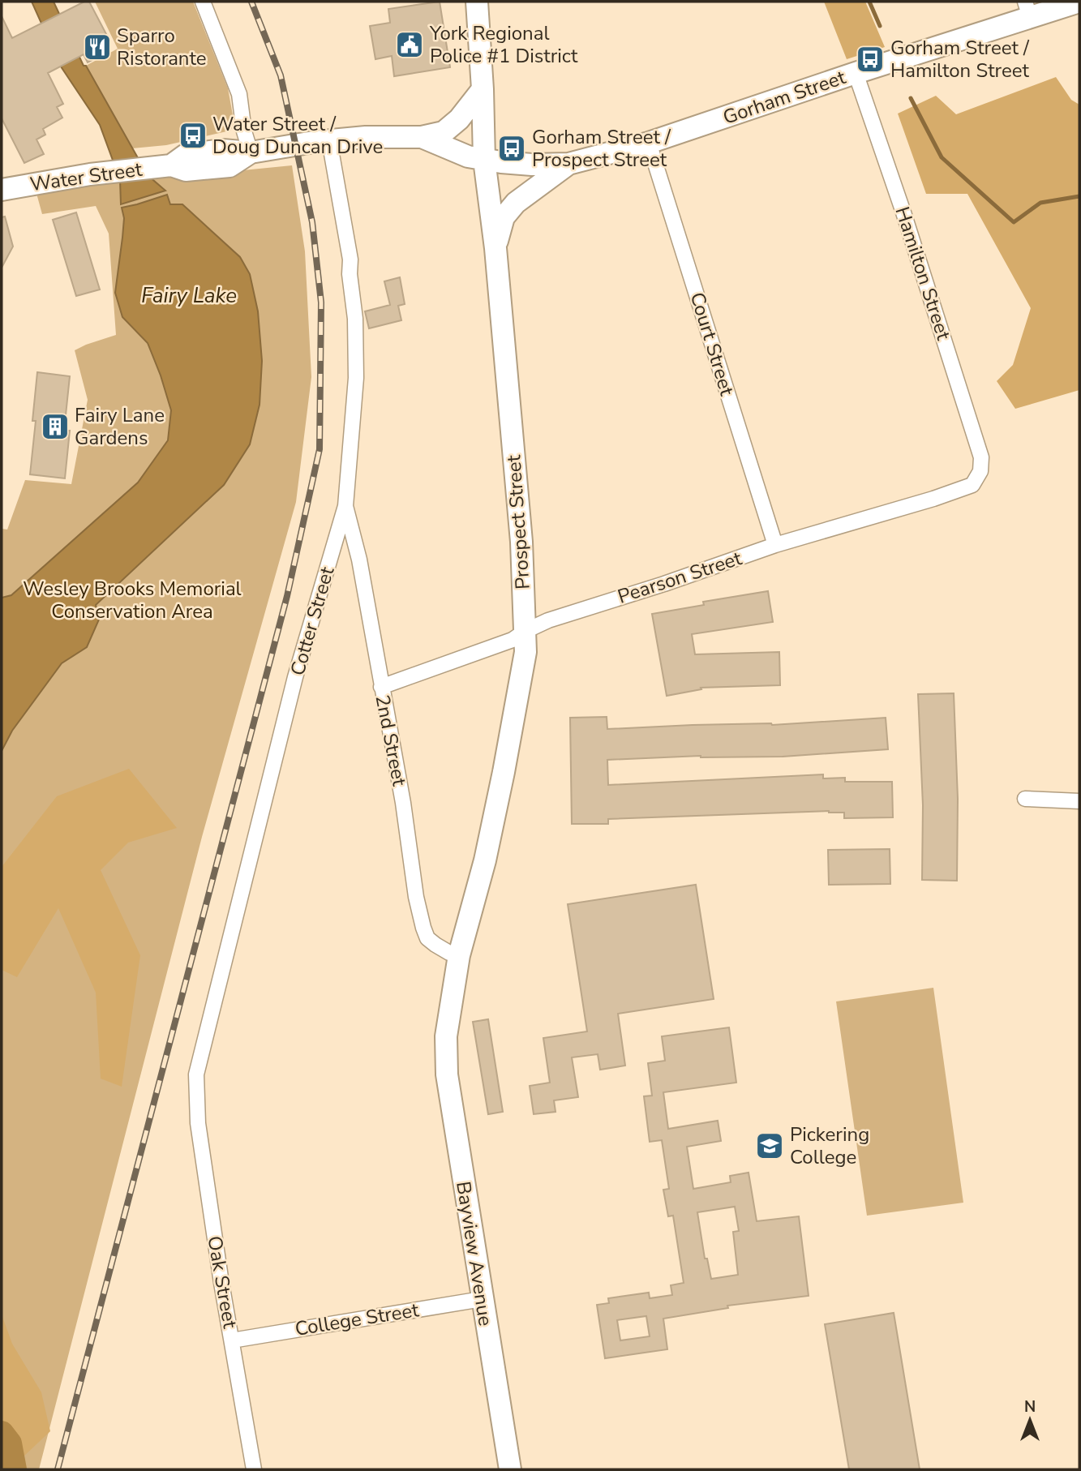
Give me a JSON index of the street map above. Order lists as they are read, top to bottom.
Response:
{
  "streets": {
    "main road": [
      "Gorham Street",
      "Water Street",
      "Prospect Street",
      "Bayview Avenue"
    ],
    "street": [
      "Hamilton Street",
      "Court Street",
      "Pearson Street",
      "Cotter Street",
      "2nd Street",
      "Oak Street",
      "College Street"
    ]
  },
  "crossings": [
    ["Gorham Street", "Water Street"],
    ["Gorham Street", "Hamilton Street"],
    ["Gorham Street", "Court Street"],
    ["Gorham Street", "Prospect Street"],
    ["Water Street", "Prospect Street"],
    ["Water Street", "Cotter Street"],
    ["Hamilton Street", "Pearson Street"],
    ["Court Street", "Pearson Street"],
    ["Prospect Street", "Pearson Street"],
    ["Prospect Street", "2nd Street"],
    ["Prospect Street", "Bayview Avenue"],
    ["Pearson Street", "2nd Street"],
    ["Cotter Street", "2nd Street"],
    ["Cotter Street", "Oak Street"],
    ["Bayview Avenue", "College Street"],
    ["Oak Street", "College Street"]
  ],
  "water": ["Fairy Lake"],
  "parks": ["Wesley Brooks Memorial Conservation Area"],
  "places": {
    "public building": ["York Regional Police #1 District"],
    "restaurant": ["Sparro Ristorante"],
    "bus stop": ["Gorham Street / Hamilton Street", "Water Street / Doug Duncan Drive", "Gorham Street / Prospect Street"],
    "building": ["Fairy Lane Gardens"],
    "school or university": ["Pickering College"]
  },
  "north": "top"
}
